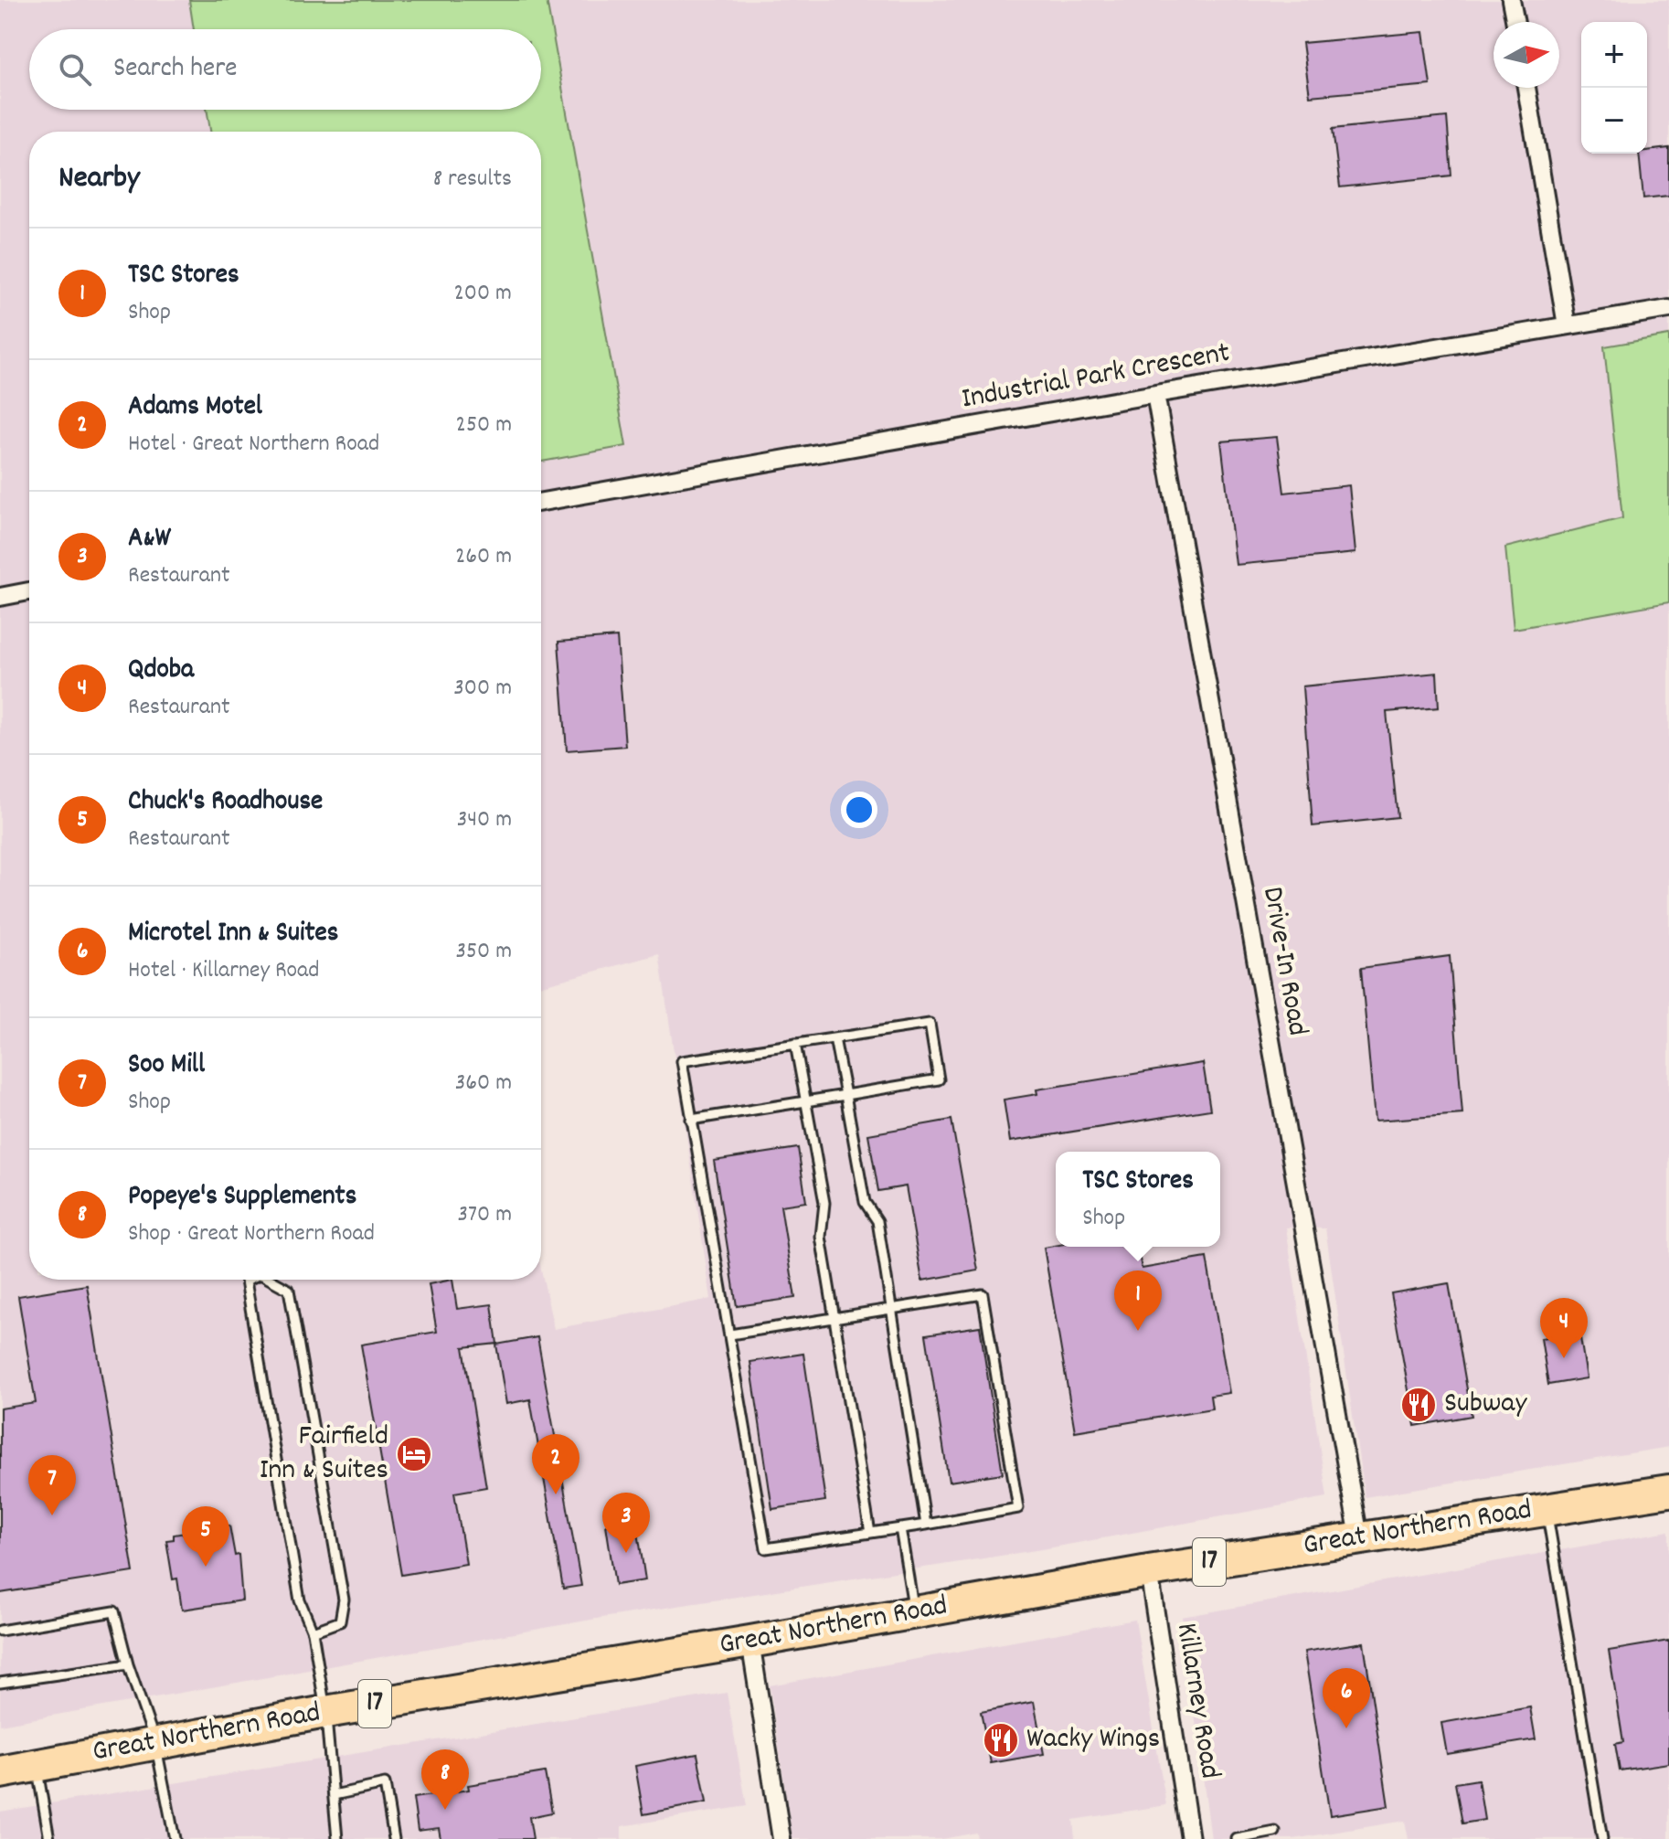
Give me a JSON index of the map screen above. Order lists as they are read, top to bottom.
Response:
{
  "streets": {
    "highway": ["Great Northern Road", "17"],
    "street": ["Industrial Park Crescent", "Drive-In Road", "Killarney Road"]
  },
  "crossings": [
    ["Industrial Park Crescent", "Drive-In Road"],
    ["Drive-In Road", "Great Northern Road"],
    ["Great Northern Road", "Killarney Road"]
  ],
  "places": {
    "restaurant": ["Subway", "Wacky Wings"],
    "hotel": ["Fairfield Inn & Suites"]
  },
  "north": "right",
  "page": {
    "map_buttons": ["+", "−"],
    "search": "Search here",
    "heading": ["Nearby", "8 results"],
    "list": [
      {
        "mark": "1",
        "name": "TSC Stores",
        "note": "Shop",
        "value": "200 m"
      },
      {
        "mark": "2",
        "name": "Adams Motel",
        "note": "Hotel · Great Northern Road",
        "value": "250 m"
      },
      {
        "mark": "3",
        "name": "A&W",
        "note": "Restaurant",
        "value": "260 m"
      },
      {
        "mark": "4",
        "name": "Qdoba",
        "note": "Restaurant",
        "value": "300 m"
      },
      {
        "mark": "5",
        "name": "Chuck's Roadhouse",
        "note": "Restaurant",
        "value": "340 m"
      },
      {
        "mark": "6",
        "name": "Microtel Inn & Suites",
        "note": "Hotel · Killarney Road",
        "value": "350 m"
      },
      {
        "mark": "7",
        "name": "Soo Mill",
        "note": "Shop",
        "value": "360 m"
      },
      {
        "mark": "8",
        "name": "Popeye's Supplements",
        "note": "Shop · Great Northern Road",
        "value": "370 m"
      }
    ],
    "popup": ["TSC Stores", "Shop"],
    "pins": [
      "1",
      "4",
      "2",
      "7",
      "3",
      "5",
      "6",
      "8"
    ]
  }
}
